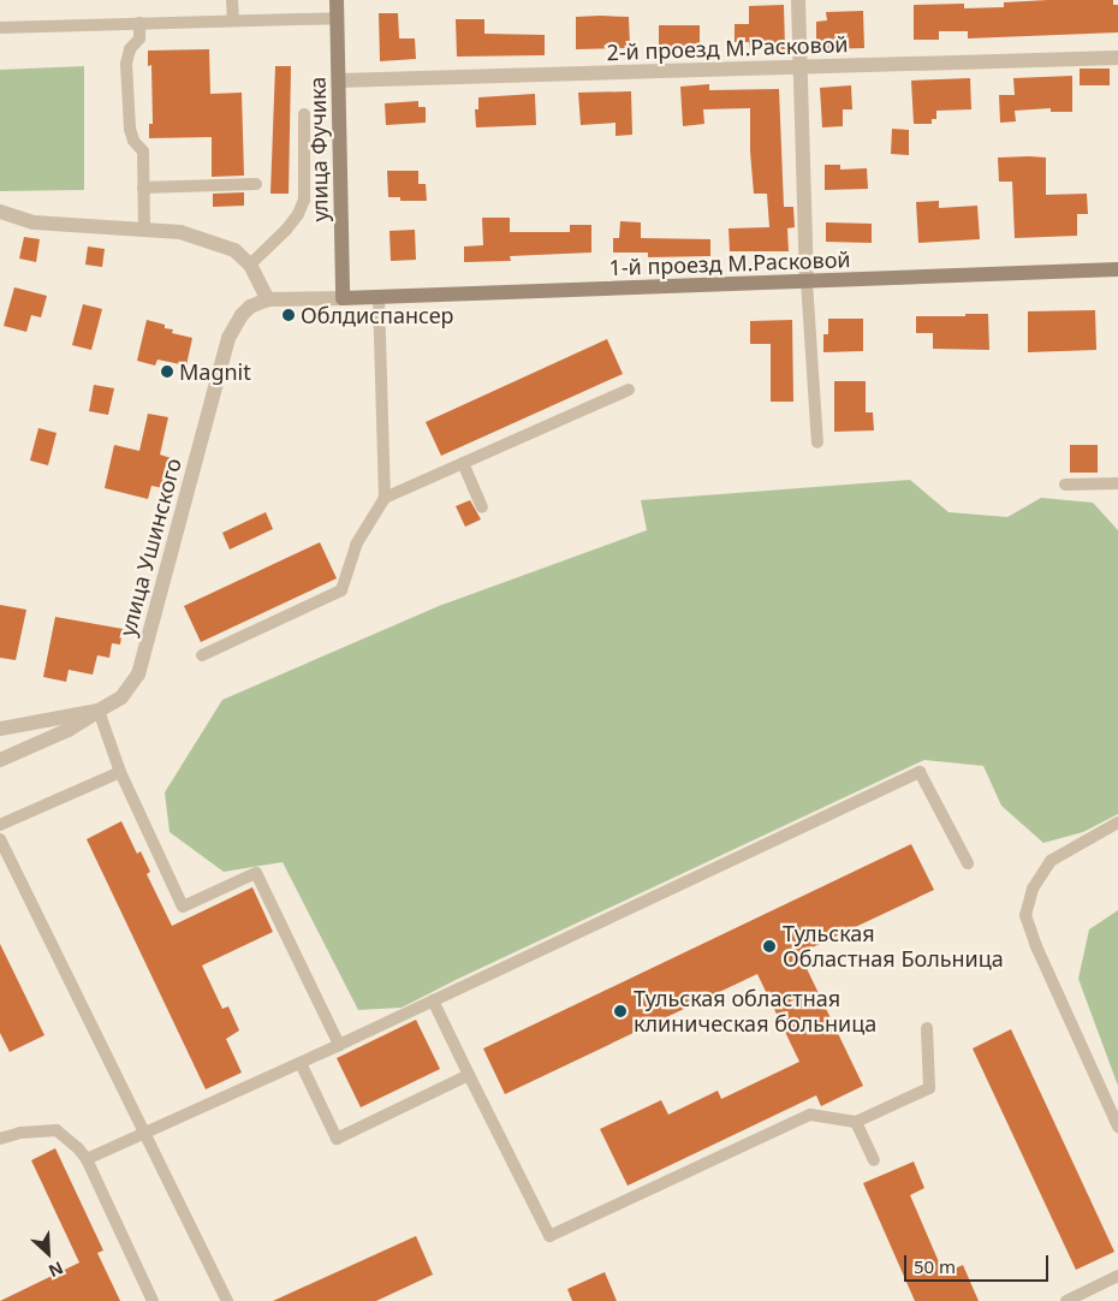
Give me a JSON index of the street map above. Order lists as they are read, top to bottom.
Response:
{
  "streets": {
    "street": [
      "2-й проезд М.Расковой",
      "улица Фучика",
      "1-й проезд М.Расковой",
      "улица Ушинского"
    ]
  },
  "crossings": [
    ["2-й проезд М.Расковой", "улица Фучика"],
    ["улица Фучика", "1-й проезд М.Расковой"],
    ["улица Фучика", "улица Ушинского"],
    ["1-й проезд М.Расковой", "улица Ушинского"]
  ],
  "places": [
    "Облдиспансер",
    "Magnit",
    "Тульская Областная Больница",
    "Тульская областная клиническая больница"
  ],
  "scale_bar": "50 m",
  "north": "bottom right"
}
